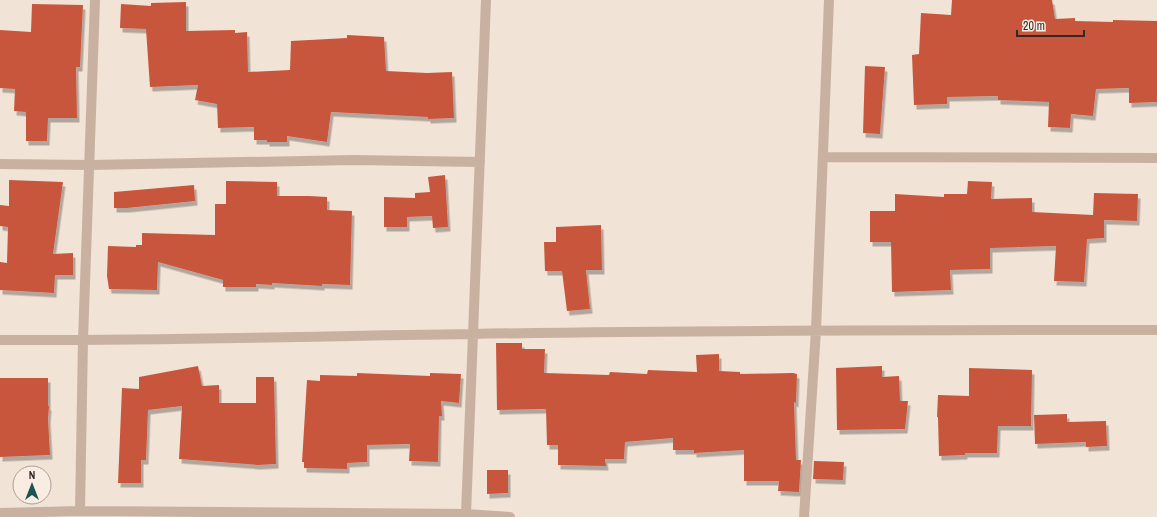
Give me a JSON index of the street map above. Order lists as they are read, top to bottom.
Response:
{
  "scale_bar": "20 m",
  "north": "top"
}
